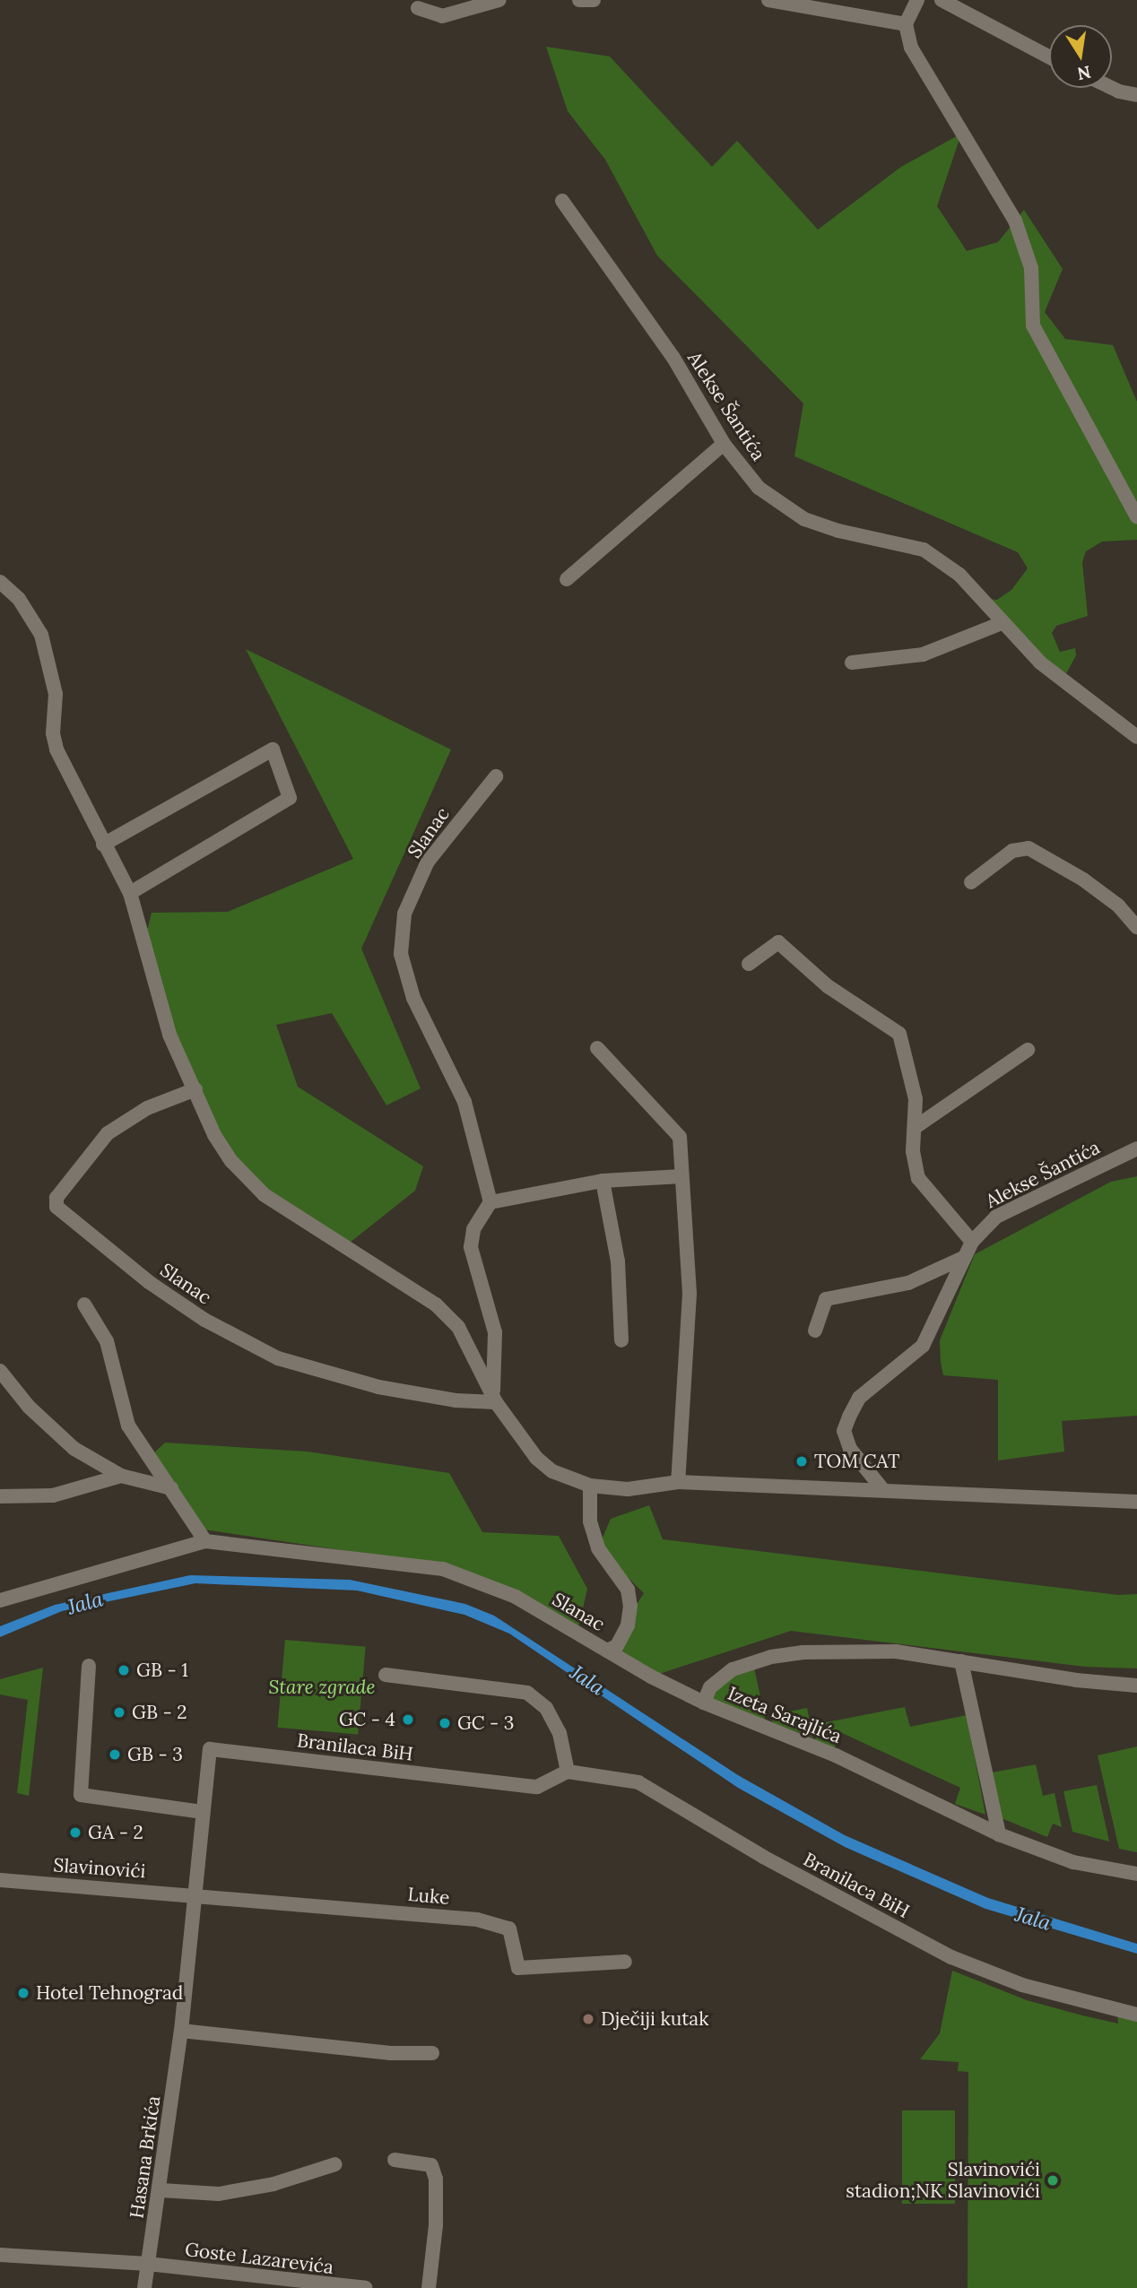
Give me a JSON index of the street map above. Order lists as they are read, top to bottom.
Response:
{
  "streets": {
    "street": [
      "Alekse Šantića",
      "Slanac",
      "Izeta Sarajlića",
      "Branilaca BiH",
      "Slavinovići",
      "Luke",
      "Hasana Brkića",
      "Goste Lazarevića"
    ]
  },
  "crossings": [
    ["Branilaca BiH", "Hasana Brkića"],
    ["Slavinovići", "Luke"],
    ["Slavinovići", "Hasana Brkića"],
    ["Luke", "Hasana Brkića"],
    ["Hasana Brkića", "Goste Lazarevića"]
  ],
  "water": ["Jala"],
  "parks": ["Stare zgrade"],
  "places": [
    "TOM CAT",
    "GB - 1",
    "GB - 2",
    "GC - 4",
    "GC - 3",
    "GB - 3",
    "GA - 2",
    "Hotel Tehnograd",
    "Dječiji kutak",
    "Slavinovići stadion;NK Slavinovići"
  ],
  "north": "bottom"
}
